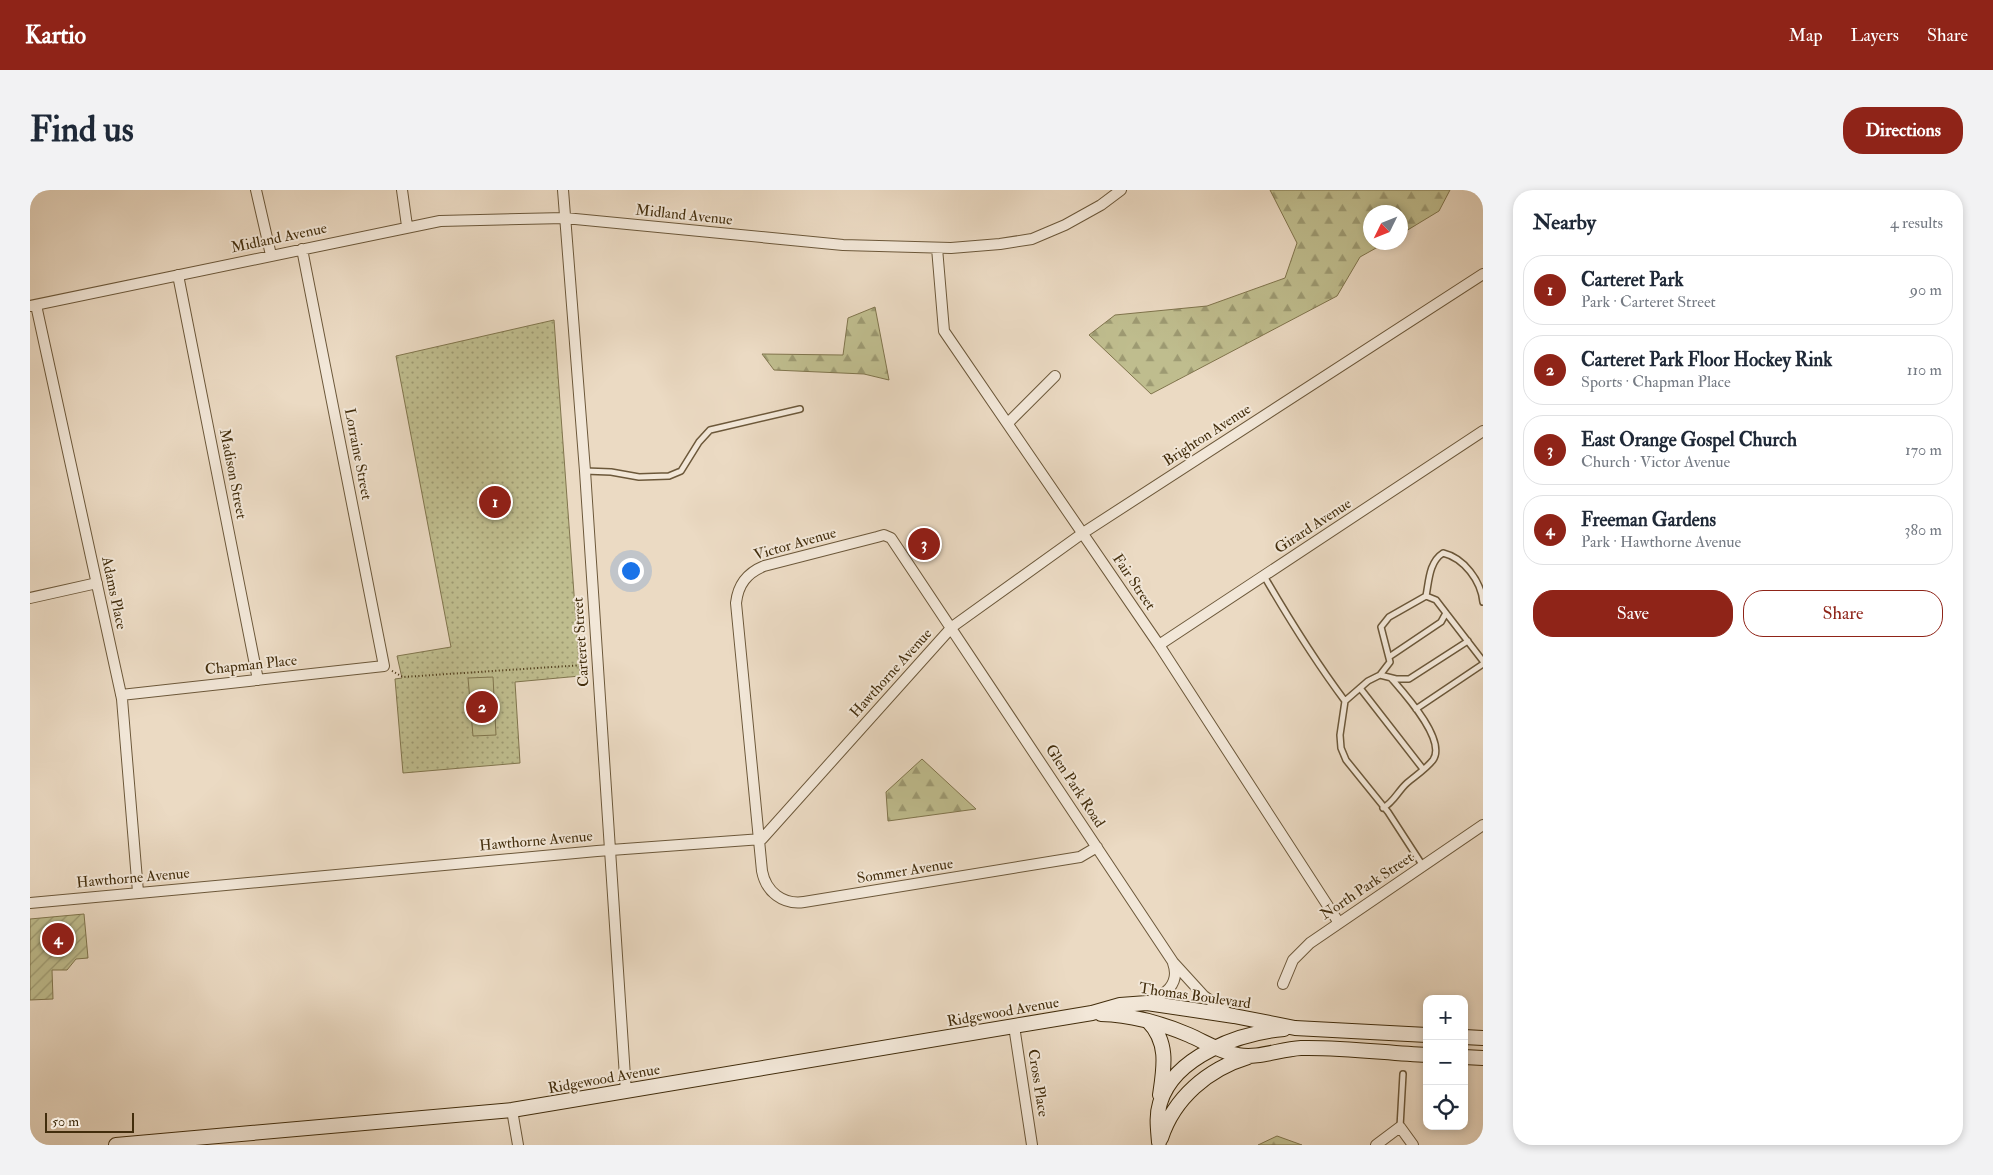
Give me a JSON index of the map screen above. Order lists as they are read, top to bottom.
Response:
{
  "streets": {
    "street": [
      "Midland Avenue",
      "Brighton Avenue",
      "Lorraine Street",
      "Madison Street",
      "Girard Avenue",
      "Victor Avenue",
      "Fair Street",
      "Adams Place",
      "Carteret Street",
      "Chapman Place",
      "Hawthorne Avenue",
      "Glen Park Road",
      "Sommer Avenue",
      "North Park Street",
      "Thomas Boulevard",
      "Ridgewood Avenue",
      "Cross Place"
    ]
  },
  "crossings": [
    ["Midland Avenue", "Lorraine Street"],
    ["Midland Avenue", "Madison Street"],
    ["Midland Avenue", "Fair Street"],
    ["Midland Avenue", "Adams Place"],
    ["Midland Avenue", "Carteret Street"],
    ["Brighton Avenue", "Victor Avenue"],
    ["Brighton Avenue", "Fair Street"],
    ["Brighton Avenue", "Hawthorne Avenue"],
    ["Brighton Avenue", "Glen Park Road"],
    ["Lorraine Street", "Chapman Place"],
    ["Madison Street", "Chapman Place"],
    ["Girard Avenue", "Fair Street"],
    ["Victor Avenue", "Hawthorne Avenue"],
    ["Victor Avenue", "Glen Park Road"],
    ["Victor Avenue", "Sommer Avenue"],
    ["Fair Street", "North Park Street"],
    ["Adams Place", "Chapman Place"],
    ["Adams Place", "Hawthorne Avenue"],
    ["Carteret Street", "Hawthorne Avenue"],
    ["Carteret Street", "Ridgewood Avenue"],
    ["Hawthorne Avenue", "Glen Park Road"],
    ["Hawthorne Avenue", "Sommer Avenue"],
    ["Glen Park Road", "Sommer Avenue"],
    ["Glen Park Road", "Thomas Boulevard"],
    ["Thomas Boulevard", "Ridgewood Avenue"],
    ["Ridgewood Avenue", "Cross Place"]
  ],
  "scale_bar": "50 m",
  "north": "bottom left",
  "page": {
    "header": "Kartio",
    "nav": ["Map", "Layers", "Share"],
    "buttons": [
      "Directions",
      ["Save", "Share"]
    ],
    "title": "Find us",
    "heading": ["Nearby", "4 results"],
    "list": [
      {
        "mark": "1",
        "name": "Carteret Park",
        "note": "Park · Carteret Street",
        "value": "90 m"
      },
      {
        "mark": "2",
        "name": "Carteret Park Floor Hockey Rink",
        "note": "Sports · Chapman Place",
        "value": "110 m"
      },
      {
        "mark": "3",
        "name": "East Orange Gospel Church",
        "note": "Church · Victor Avenue",
        "value": "170 m"
      },
      {
        "mark": "4",
        "name": "Freeman Gardens",
        "note": "Park · Hawthorne Avenue",
        "value": "380 m"
      }
    ],
    "pins": [
      "1",
      "3",
      "2",
      "4"
    ],
    "map_buttons": ["+", "−"],
    "scale": "50 m"
  }
}
